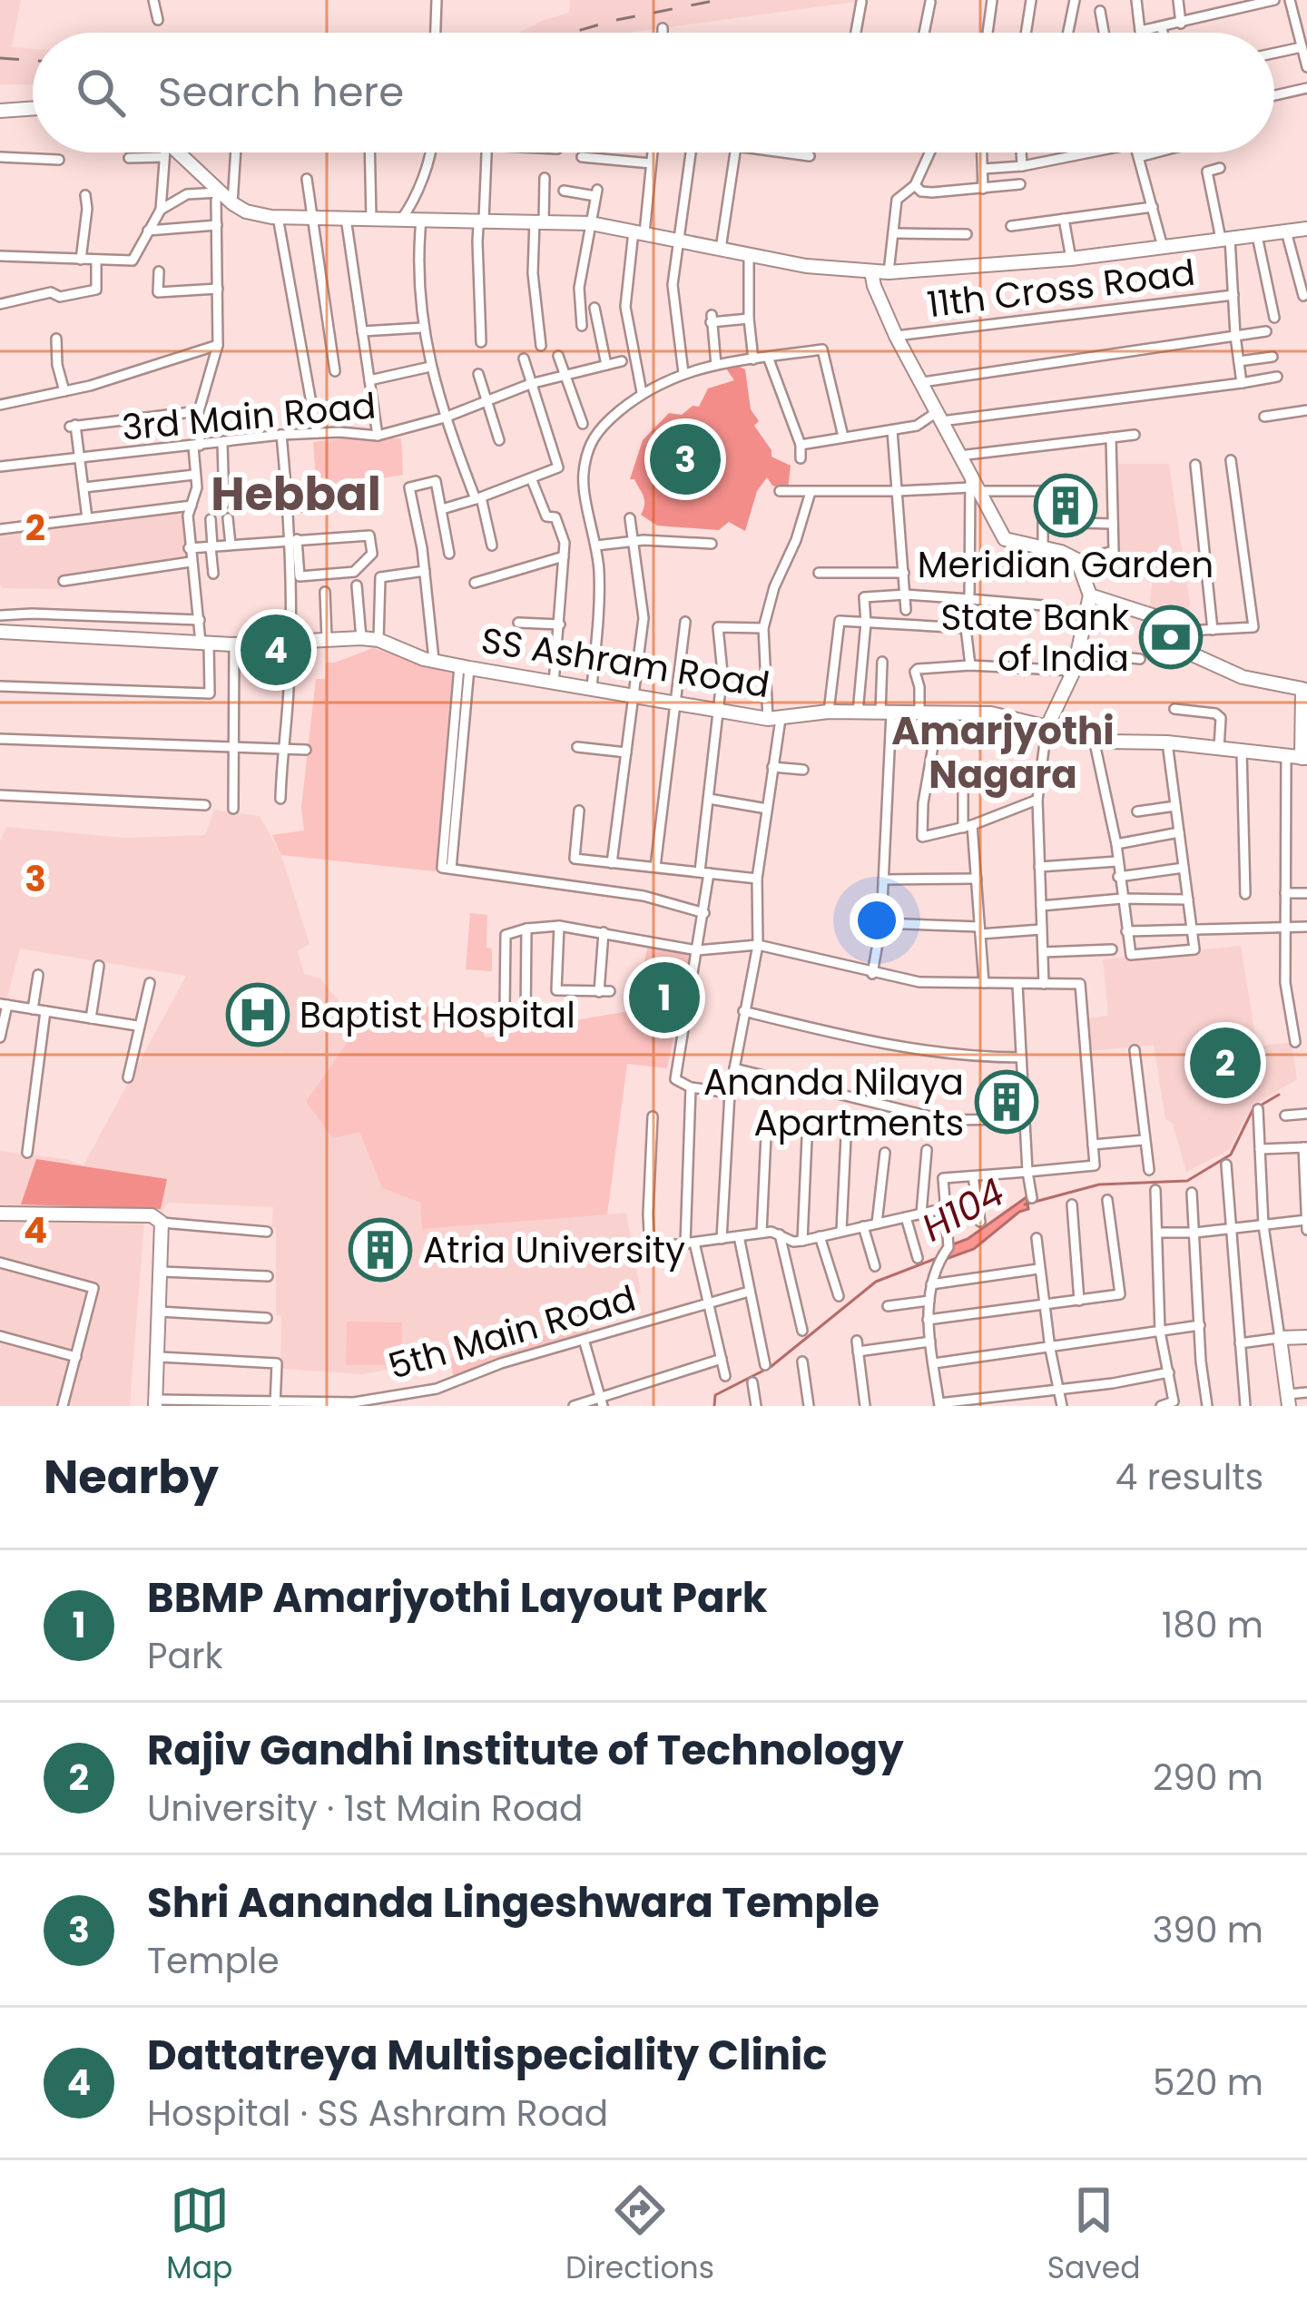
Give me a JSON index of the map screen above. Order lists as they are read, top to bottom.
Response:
{
  "streets": {
    "street": [
      "11th Cross Road",
      "3rd Main Road",
      "SS Ashram Road",
      "5th Main Road"
    ]
  },
  "districts": ["Hebbal", "Amarjyothi Nagara"],
  "water": ["H104"],
  "places": {
    "building": ["Meridian Garden", "Ananda Nilaya Apartments", "Atria University"],
    "bank": ["State Bank of India"],
    "hospital": ["Baptist Hospital"]
  },
  "page": {
    "search": "Search here",
    "pins": [
      "3",
      "4",
      "1",
      "2"
    ],
    "heading": ["Nearby", "4 results"],
    "list": [
      {
        "mark": "1",
        "name": "BBMP Amarjyothi Layout Park",
        "note": "Park",
        "value": "180 m"
      },
      {
        "mark": "2",
        "name": "Rajiv Gandhi Institute of Technology",
        "note": "University · 1st Main Road",
        "value": "290 m"
      },
      {
        "mark": "3",
        "name": "Shri Aananda Lingeshwara Temple",
        "note": "Temple",
        "value": "390 m"
      },
      {
        "mark": "4",
        "name": "Dattatreya Multispeciality Clinic",
        "note": "Hospital · SS Ashram Road",
        "value": "520 m"
      }
    ],
    "nav": ["Map", "Directions", "Saved"]
  },
  "grid": {
    "rows": ["2", "3", "4"]
  }
}
